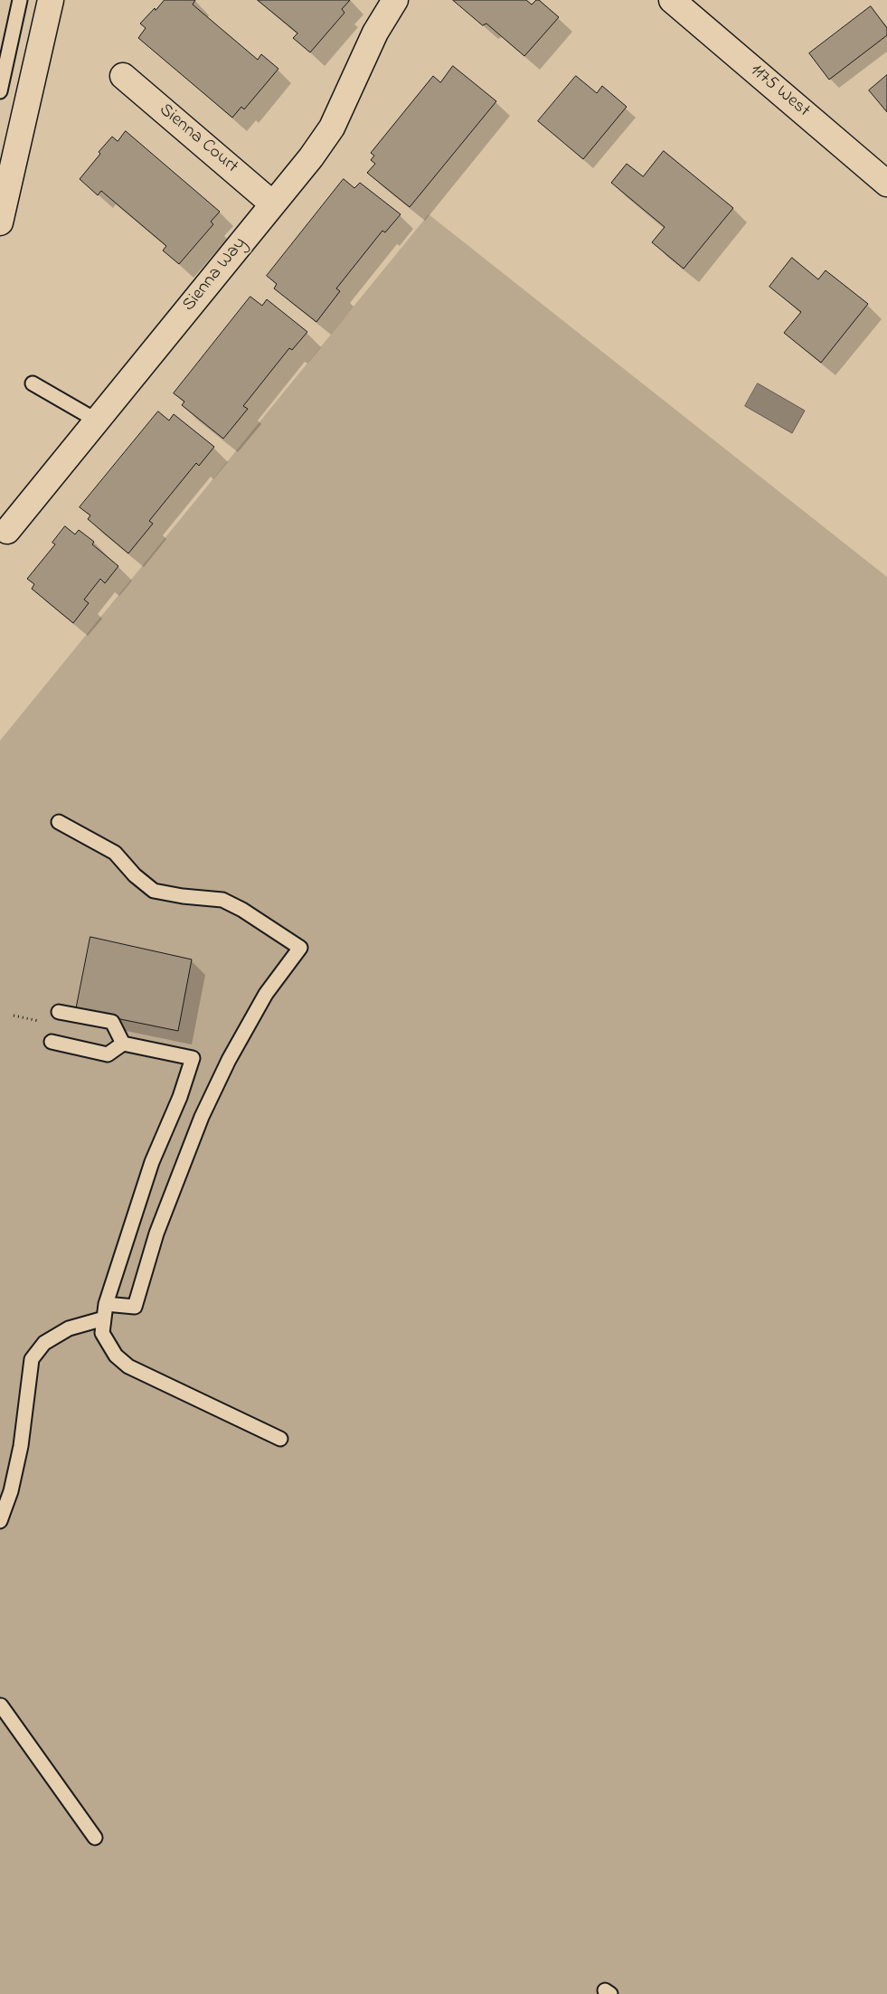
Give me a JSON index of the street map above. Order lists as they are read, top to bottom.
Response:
{
  "streets": {
    "street": ["1175 West", "Sienna Court", "Sienna Way"]
  },
  "crossings": [
    ["Sienna Court", "Sienna Way"]
  ]
}
